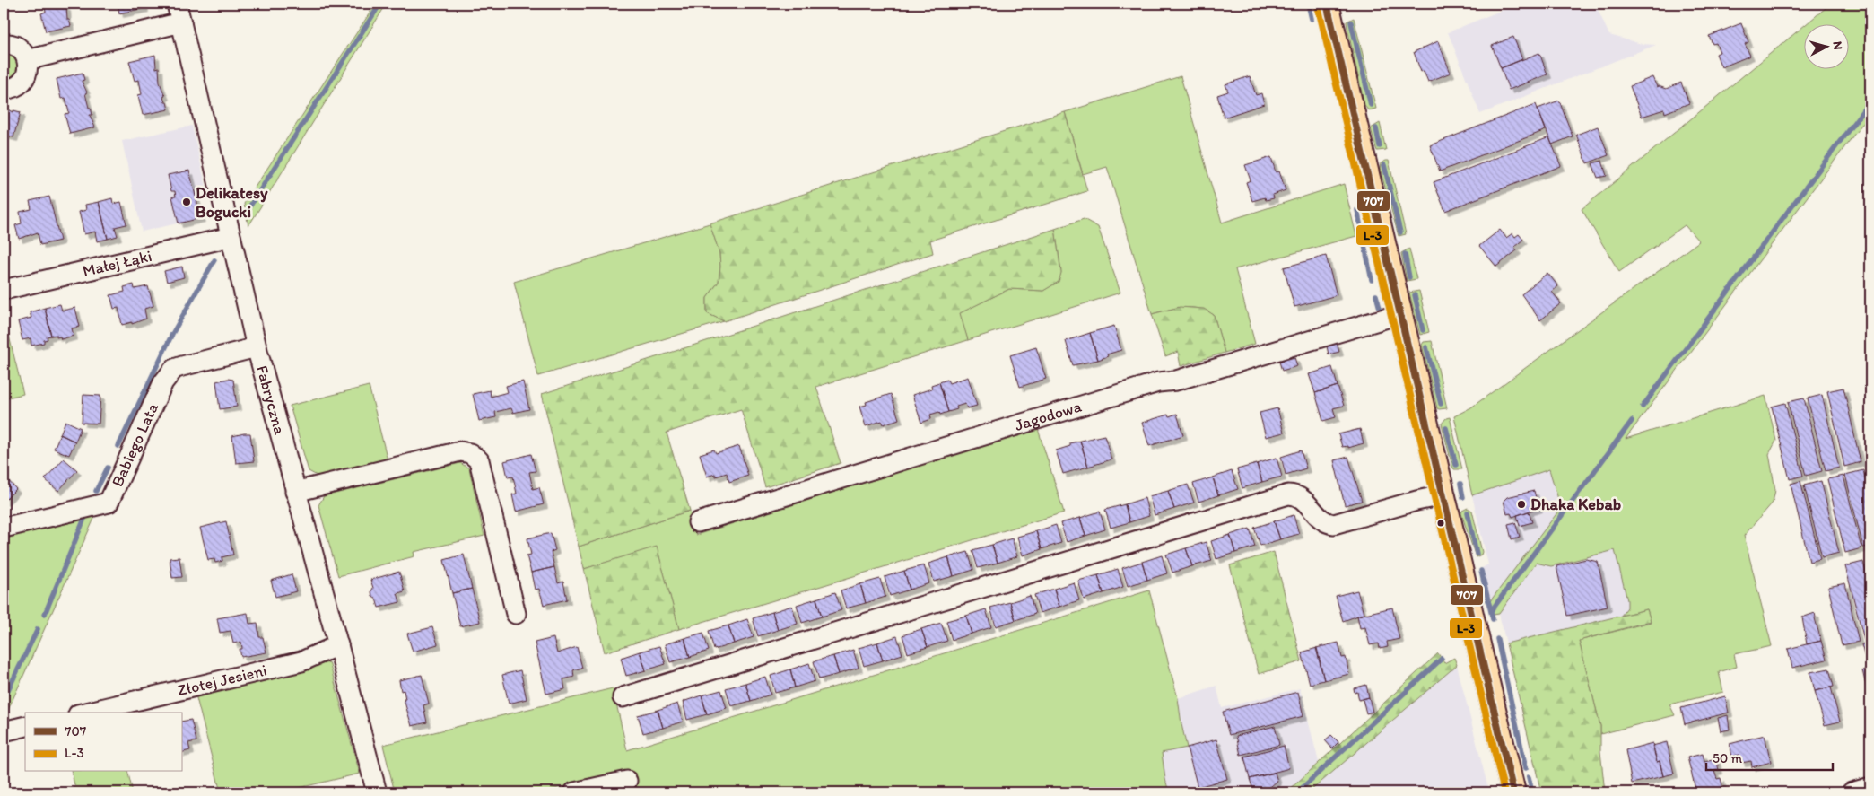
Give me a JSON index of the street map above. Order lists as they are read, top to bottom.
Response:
{
  "streets": {
    "street": [
      "Małej Łąki",
      "Fabryczna",
      "Jagodowa",
      "Babiego Lata",
      "Złotej Jesieni"
    ]
  },
  "crossings": [
    ["Małej Łąki", "Fabryczna"],
    ["Fabryczna", "Babiego Lata"],
    ["Fabryczna", "Złotej Jesieni"]
  ],
  "places": ["Delikatesy Bogucki", "Dhaka Kebab"],
  "lines": ["transit line 707", "transit line L-3"],
  "legend": ["707", "L-3"],
  "scale_bar": "50 m",
  "north": "right"
}
